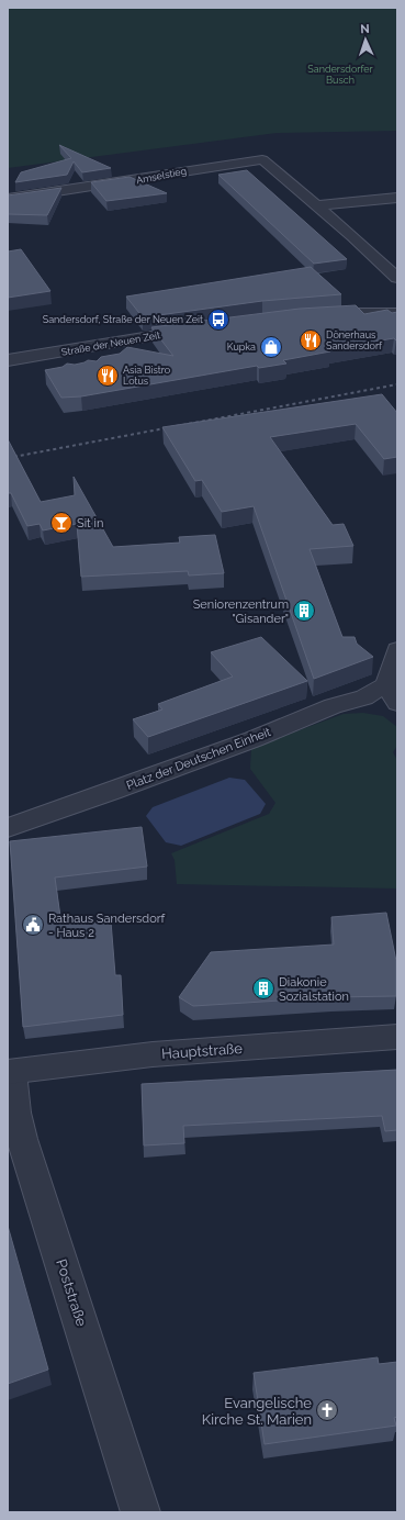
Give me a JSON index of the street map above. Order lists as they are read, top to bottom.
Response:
{
  "streets": {
    "street": [
      "Amselstieg",
      "Straße der Neuen Zeit",
      "Platz der Deutschen Einheit",
      "Hauptstraße",
      "Poststraße"
    ]
  },
  "crossings": [
    ["Hauptstraße", "Poststraße"]
  ],
  "parks": ["Sandersdorfer Busch"],
  "places": {
    "bus stop": ["Sandersdorf, Straße der Neuen Zeit"],
    "restaurant": ["Dönerhaus Sandersdorf", "Asia Bistro Lotus"],
    "shop": ["Kupka"],
    "bar": ["Sit in"],
    "building": ["Seniorenzentrum \"Gisander\"", "Diakonie Sozialstation"],
    "public building": ["Rathaus Sandersdorf - Haus 2"],
    "church": ["Evangelische Kirche St. Marien"]
  },
  "north": "top"
}
